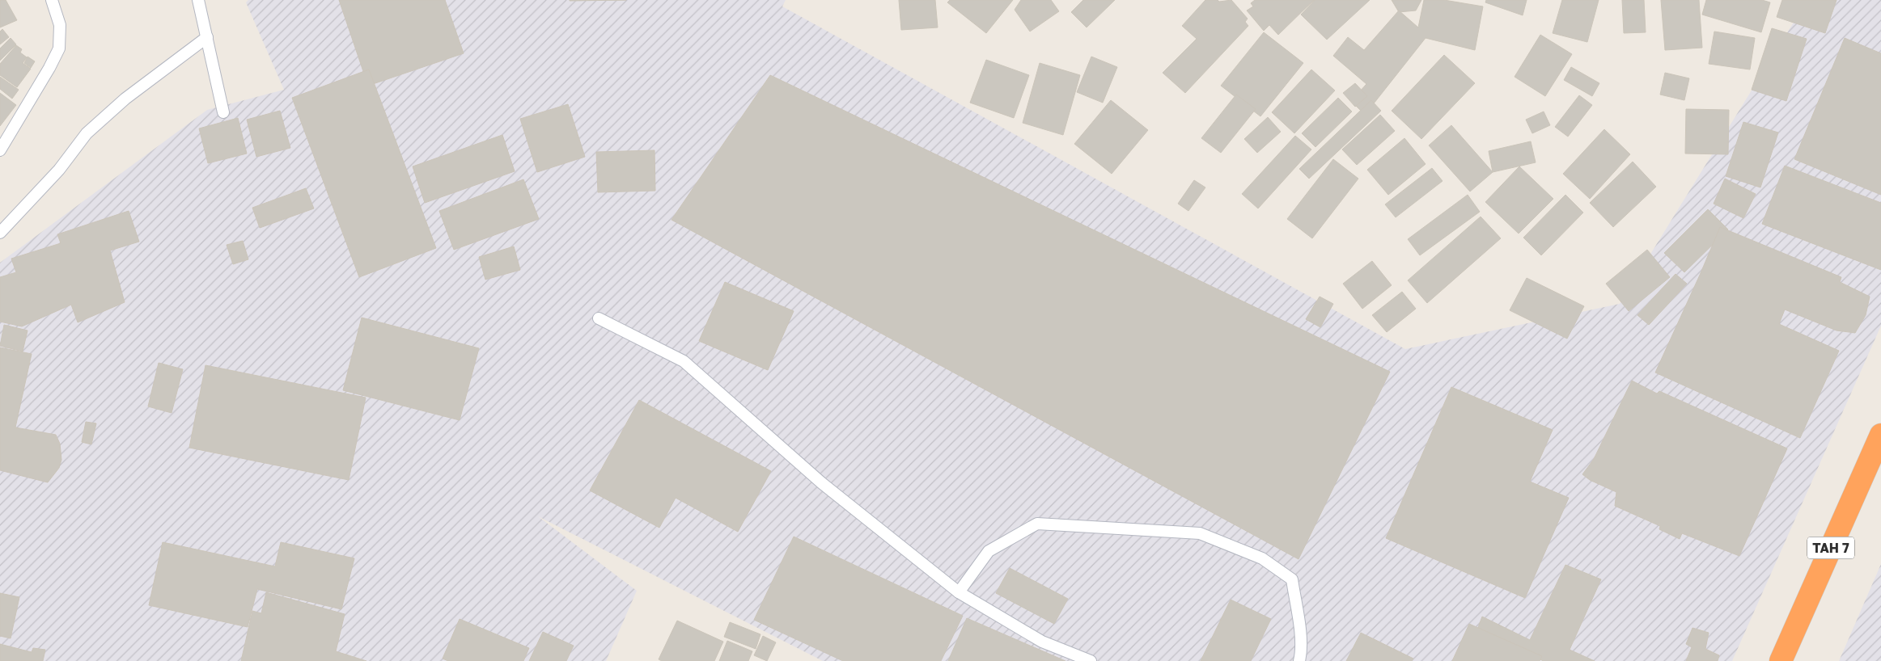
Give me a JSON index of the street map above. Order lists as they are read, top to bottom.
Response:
{
  "streets": {
    "highway": ["TAH 7"]
  }
}
